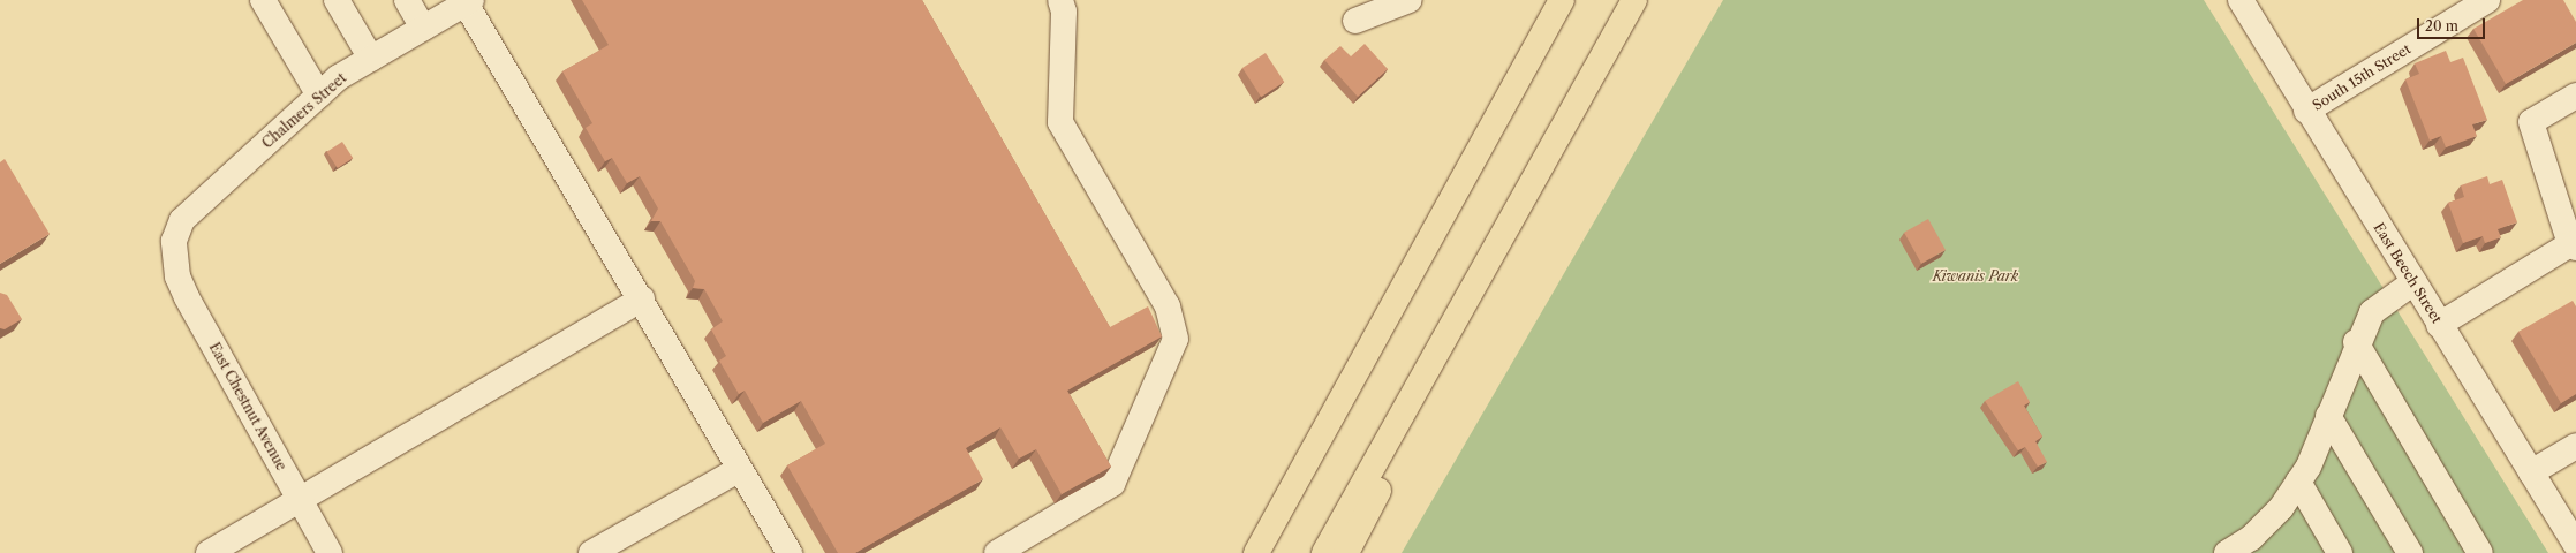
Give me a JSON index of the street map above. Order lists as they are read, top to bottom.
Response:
{
  "streets": {
    "street": [
      "South 15th Street",
      "Chalmers Street",
      "East Beech Street",
      "East Chestnut Avenue"
    ]
  },
  "crossings": [
    ["South 15th Street", "East Beech Street"],
    ["Chalmers Street", "East Chestnut Avenue"]
  ],
  "parks": ["Kiwanis Park"],
  "scale_bar": "20 m"
}
